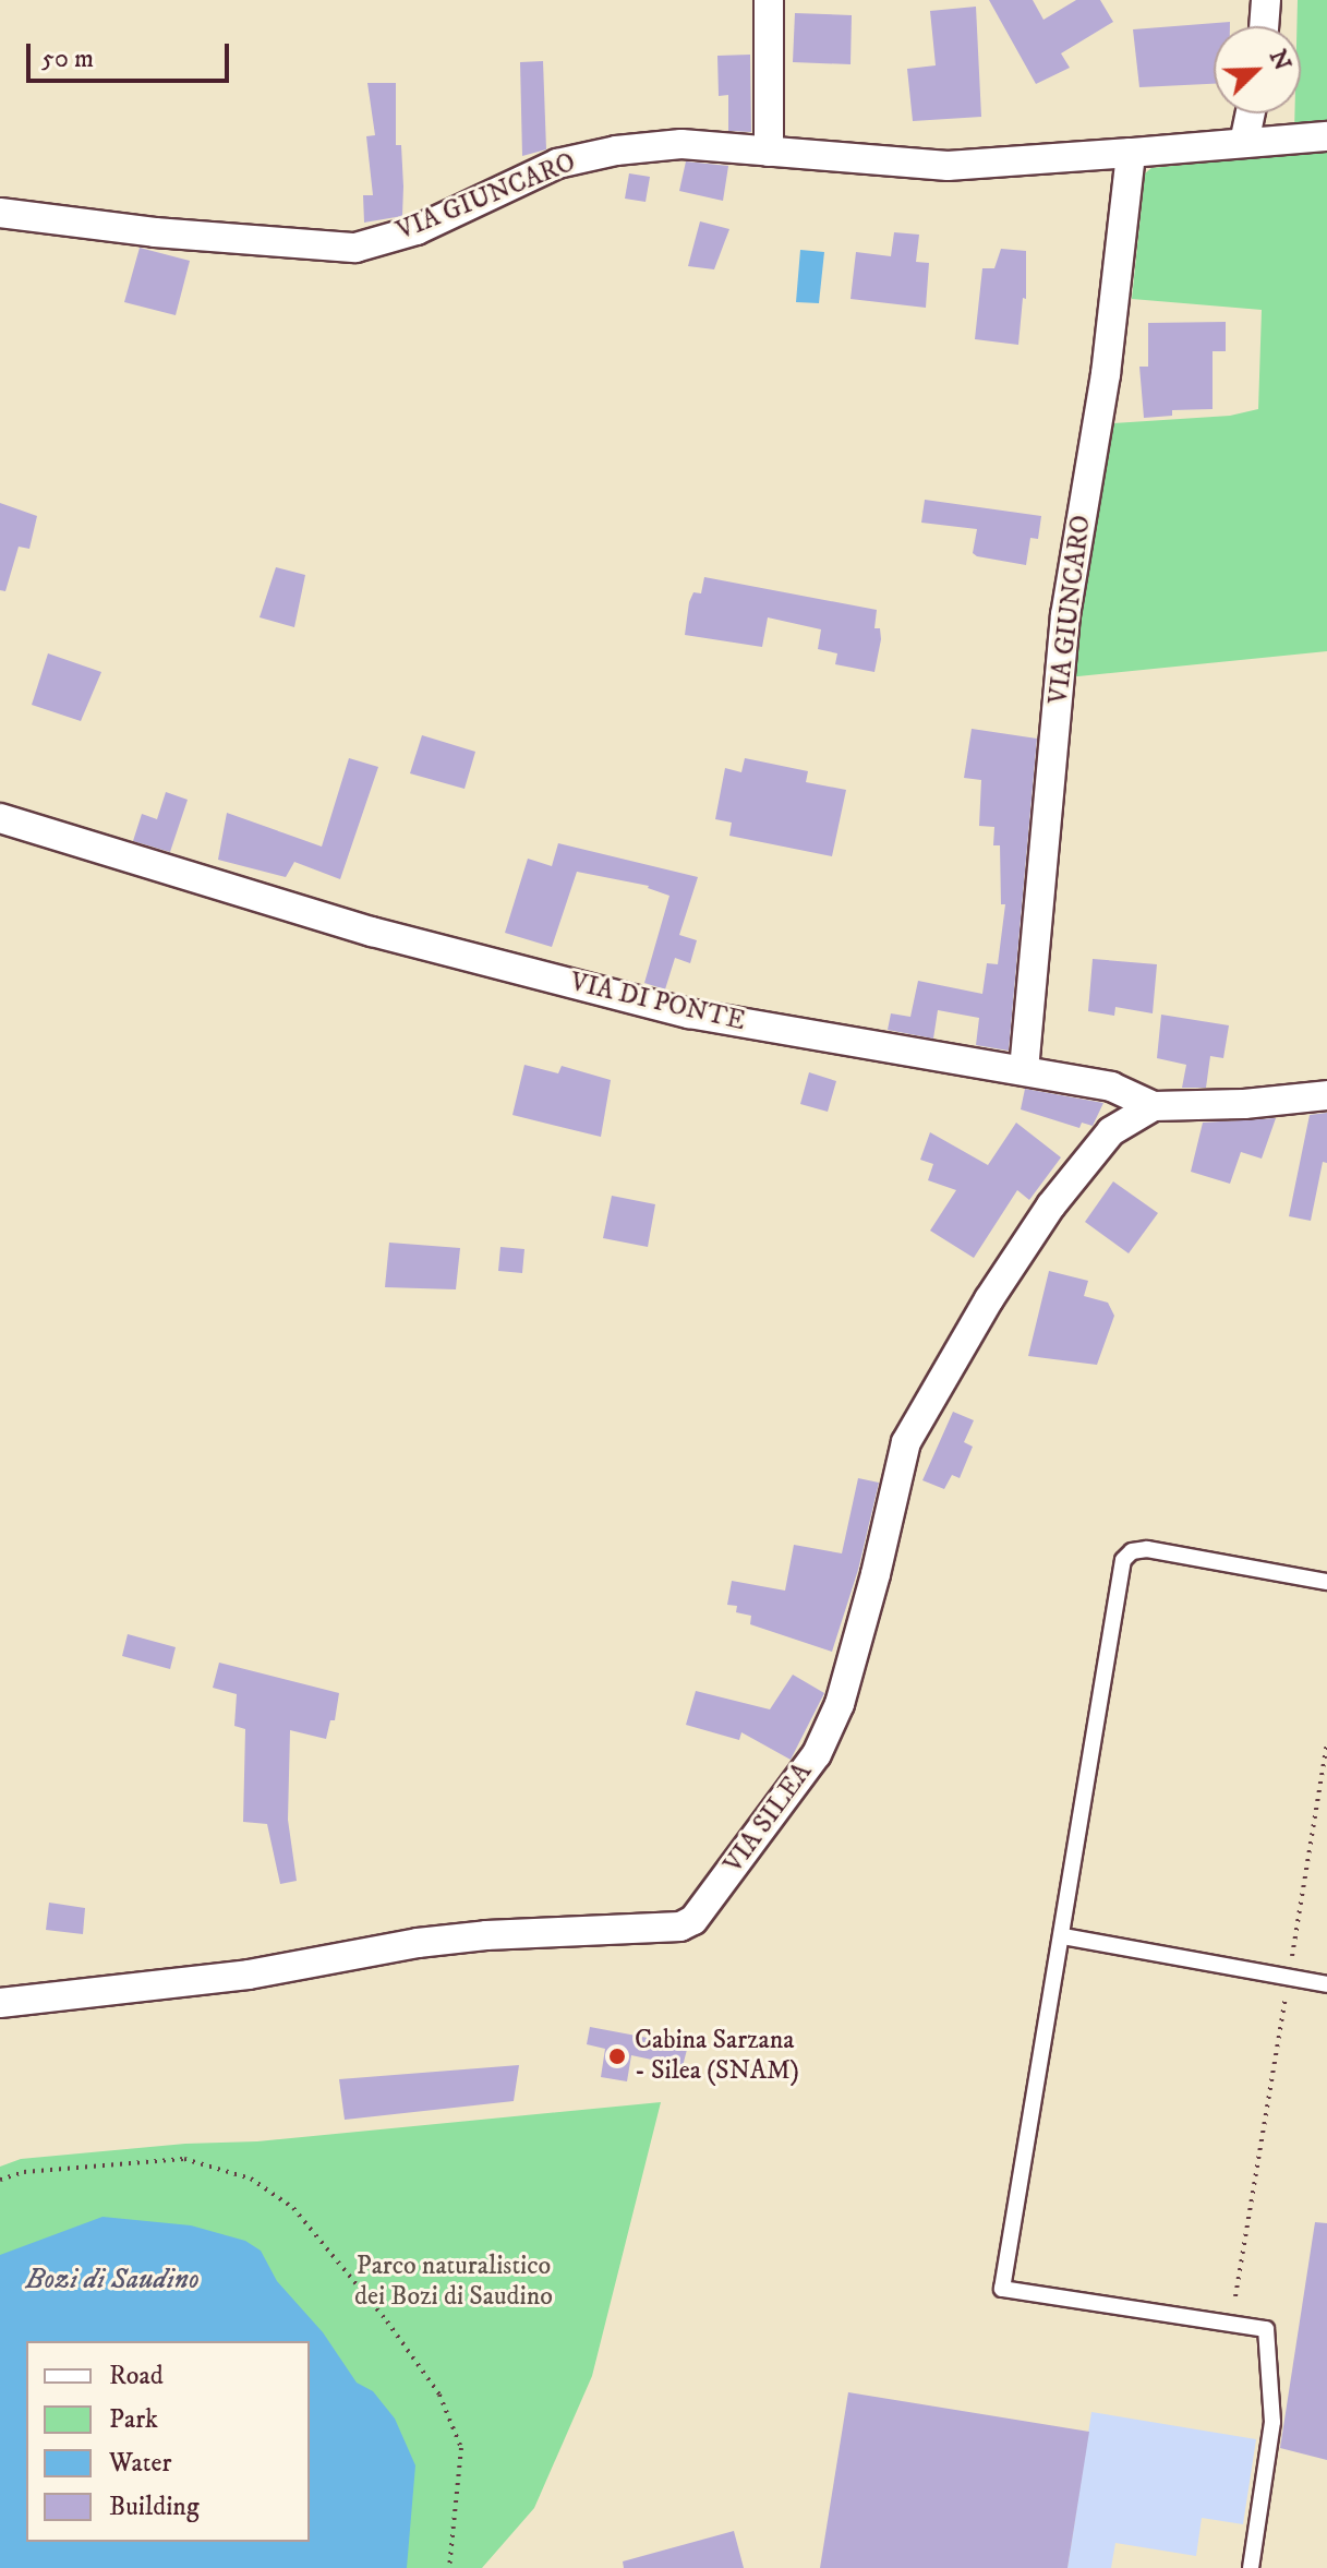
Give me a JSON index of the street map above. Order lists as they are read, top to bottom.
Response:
{
  "streets": {
    "street": ["VIA GIUNCARO", "VIA DI PONTE", "VIA SILEA"]
  },
  "crossings": [
    ["VIA GIUNCARO", "VIA DI PONTE"],
    ["VIA DI PONTE", "VIA SILEA"]
  ],
  "water": ["Bozi di Saudino"],
  "parks": ["Parco naturalistico dei Bozi di Saudino"],
  "places": ["Cabina Sarzana - Silea (SNAM)"],
  "legend": [
    "Road",
    "Park",
    "Water",
    "Building"
  ],
  "scale_bar": "50 m",
  "north": "top right"
}
